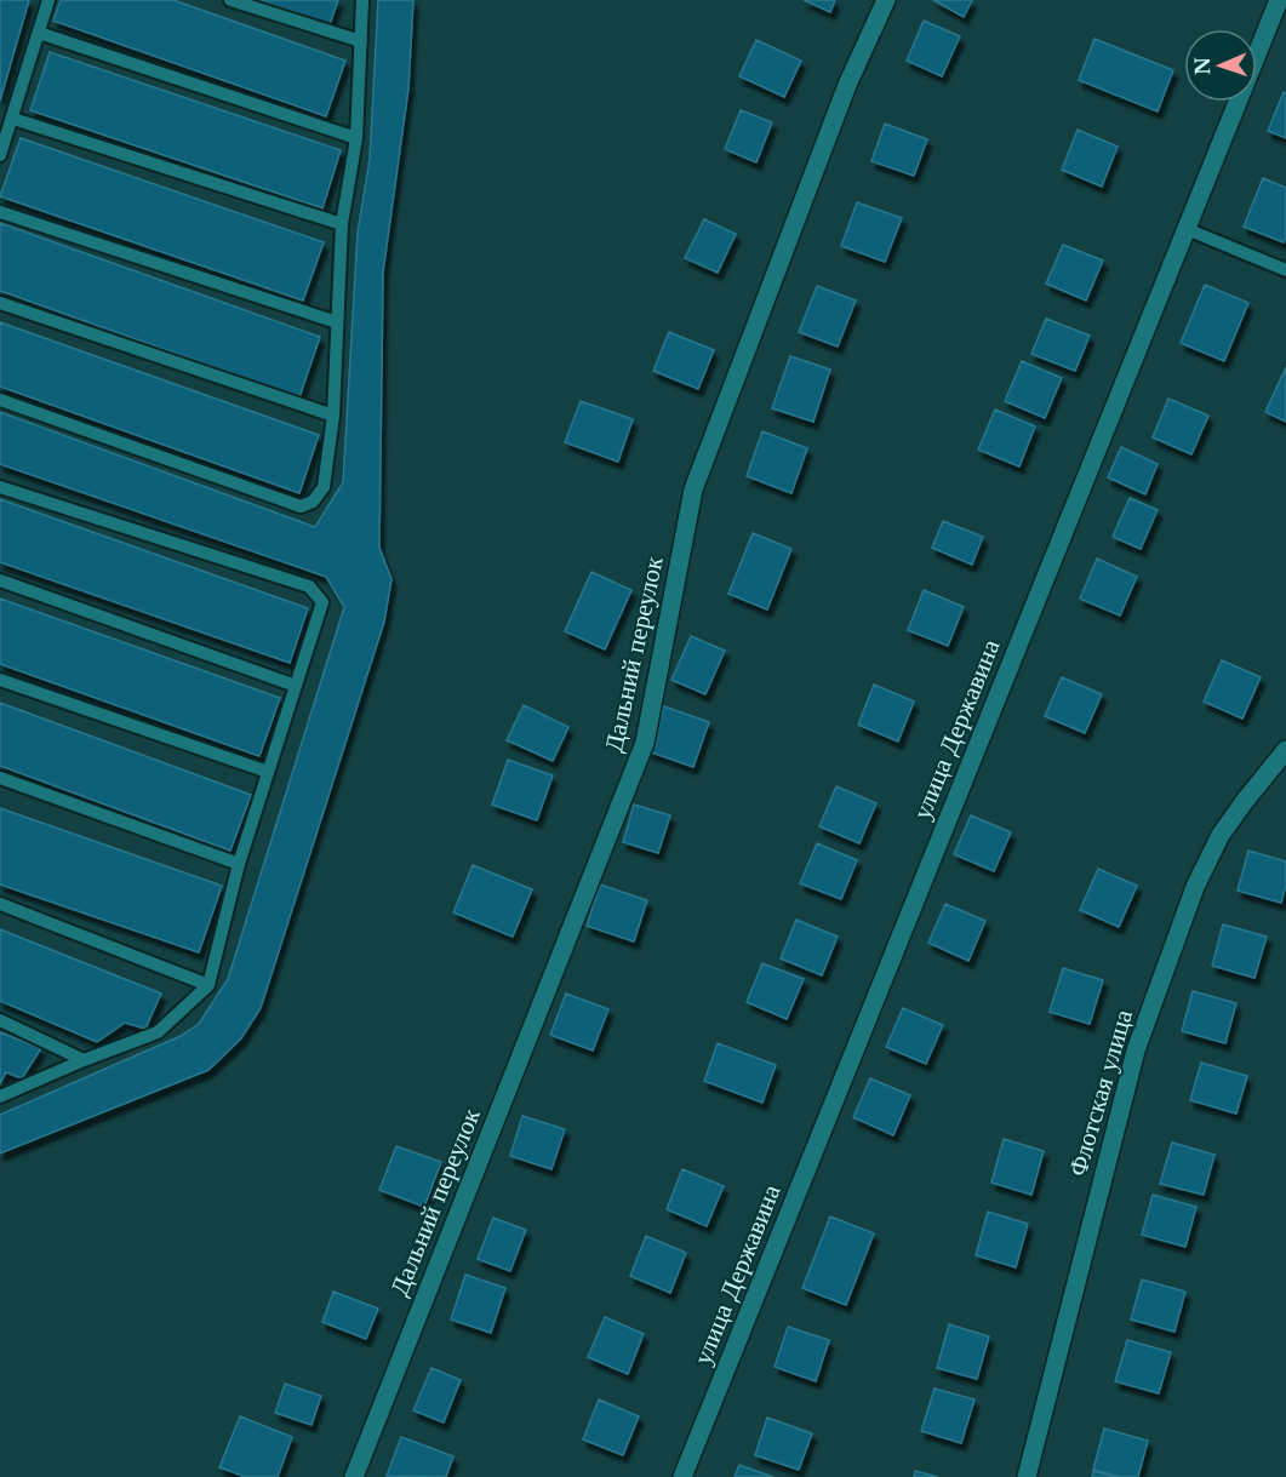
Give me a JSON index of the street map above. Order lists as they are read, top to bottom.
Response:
{
  "streets": {
    "street": ["Дальний переулок", "улица Державина", "Флотская улица"]
  },
  "north": "left"
}
